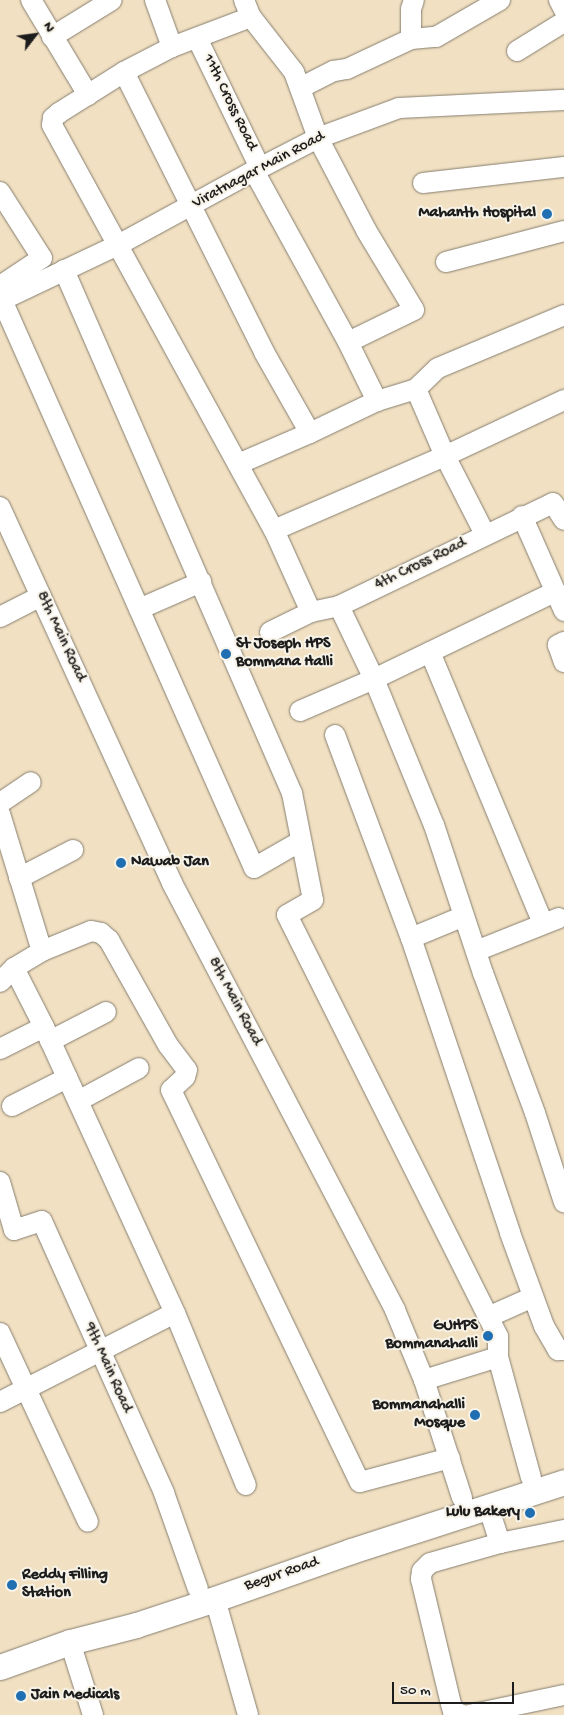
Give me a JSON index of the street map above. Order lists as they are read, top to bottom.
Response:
{
  "streets": {
    "main road": ["Begur Road"],
    "street": [
      "11th Cross Road",
      "Viratnagar Main Road",
      "4th Cross Road",
      "8th Main Road",
      "9th Main Road"
    ]
  },
  "crossings": [
    ["11th Cross Road", "Viratnagar Main Road"],
    ["8th Main Road", "Begur Road"],
    ["9th Main Road", "Begur Road"]
  ],
  "places": [
    "Mahanth Hospital",
    "St Joseph HPS Bommana Halli",
    "Nawab Jan",
    "GUHPS Bommanahalli",
    "Bommanahalli Mosque",
    "Lulu Bakery",
    "Reddy Filling Station",
    "Jain Medicals"
  ],
  "scale_bar": "50 m",
  "north": "top right"
}
